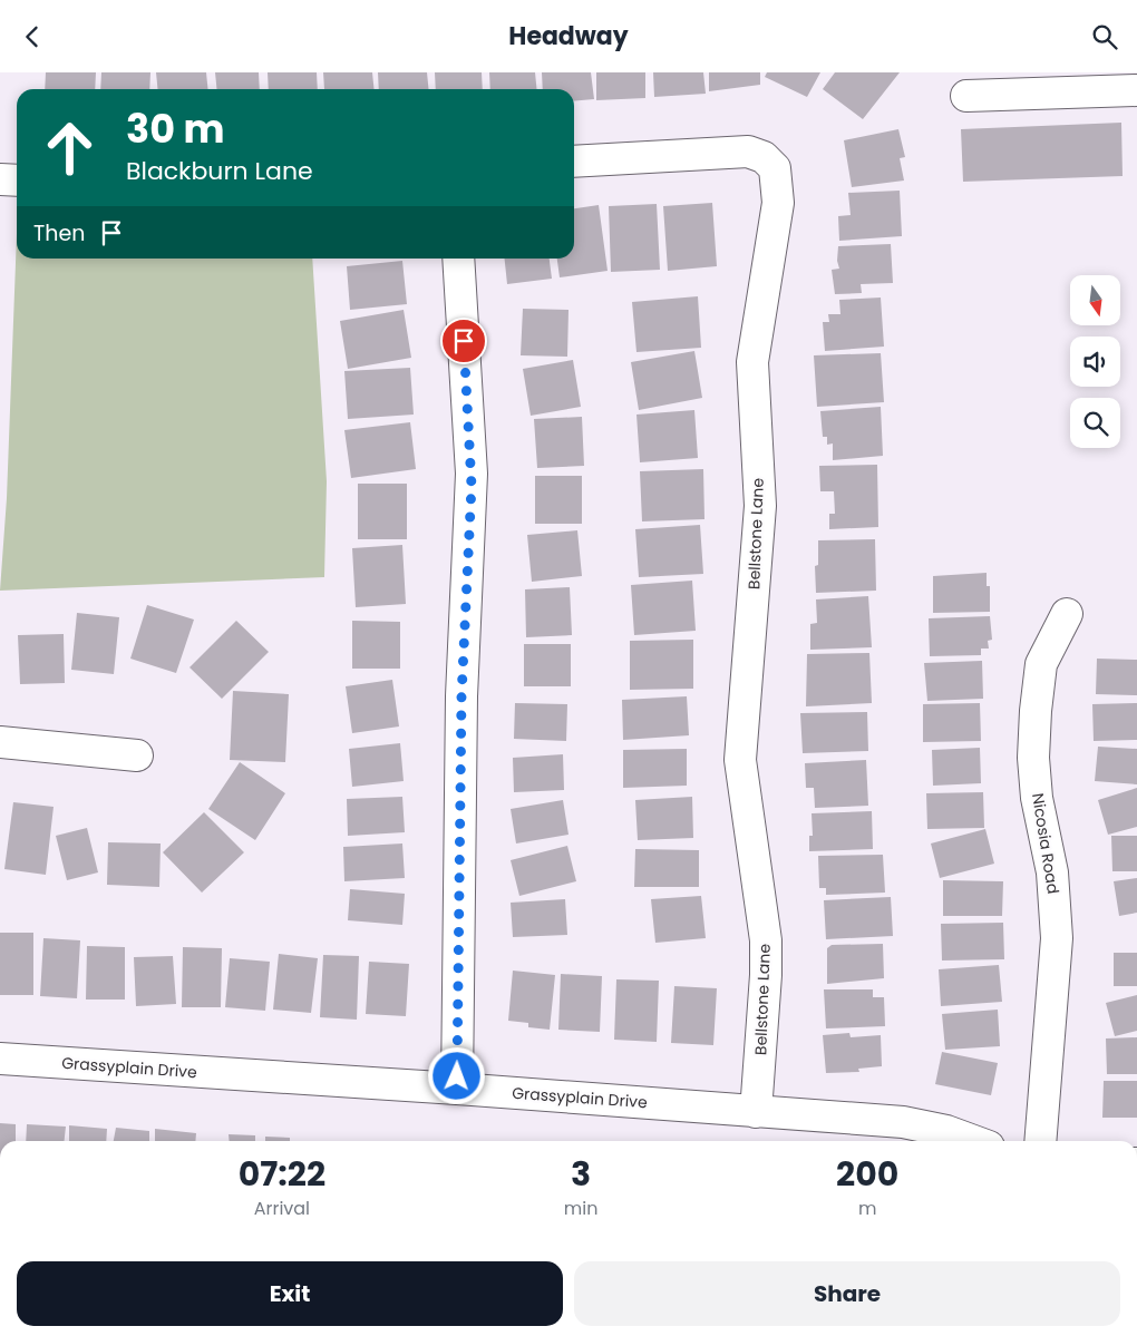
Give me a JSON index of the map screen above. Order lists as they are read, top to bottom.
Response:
{
  "streets": {
    "street": ["Bellstone Lane", "Nicosia Road", "Grassyplain Drive"]
  },
  "crossings": [
    ["Bellstone Lane", "Grassyplain Drive"]
  ],
  "north": "bottom",
  "page": {
    "header": "Headway",
    "turn": ["30 m", "Blackburn Lane"],
    "then": "Then",
    "eta": [
      "07:22",
      "Arrival",
      "3",
      "min",
      "200",
      "m"
    ],
    "buttons": ["Exit", "Share"]
  }
}
